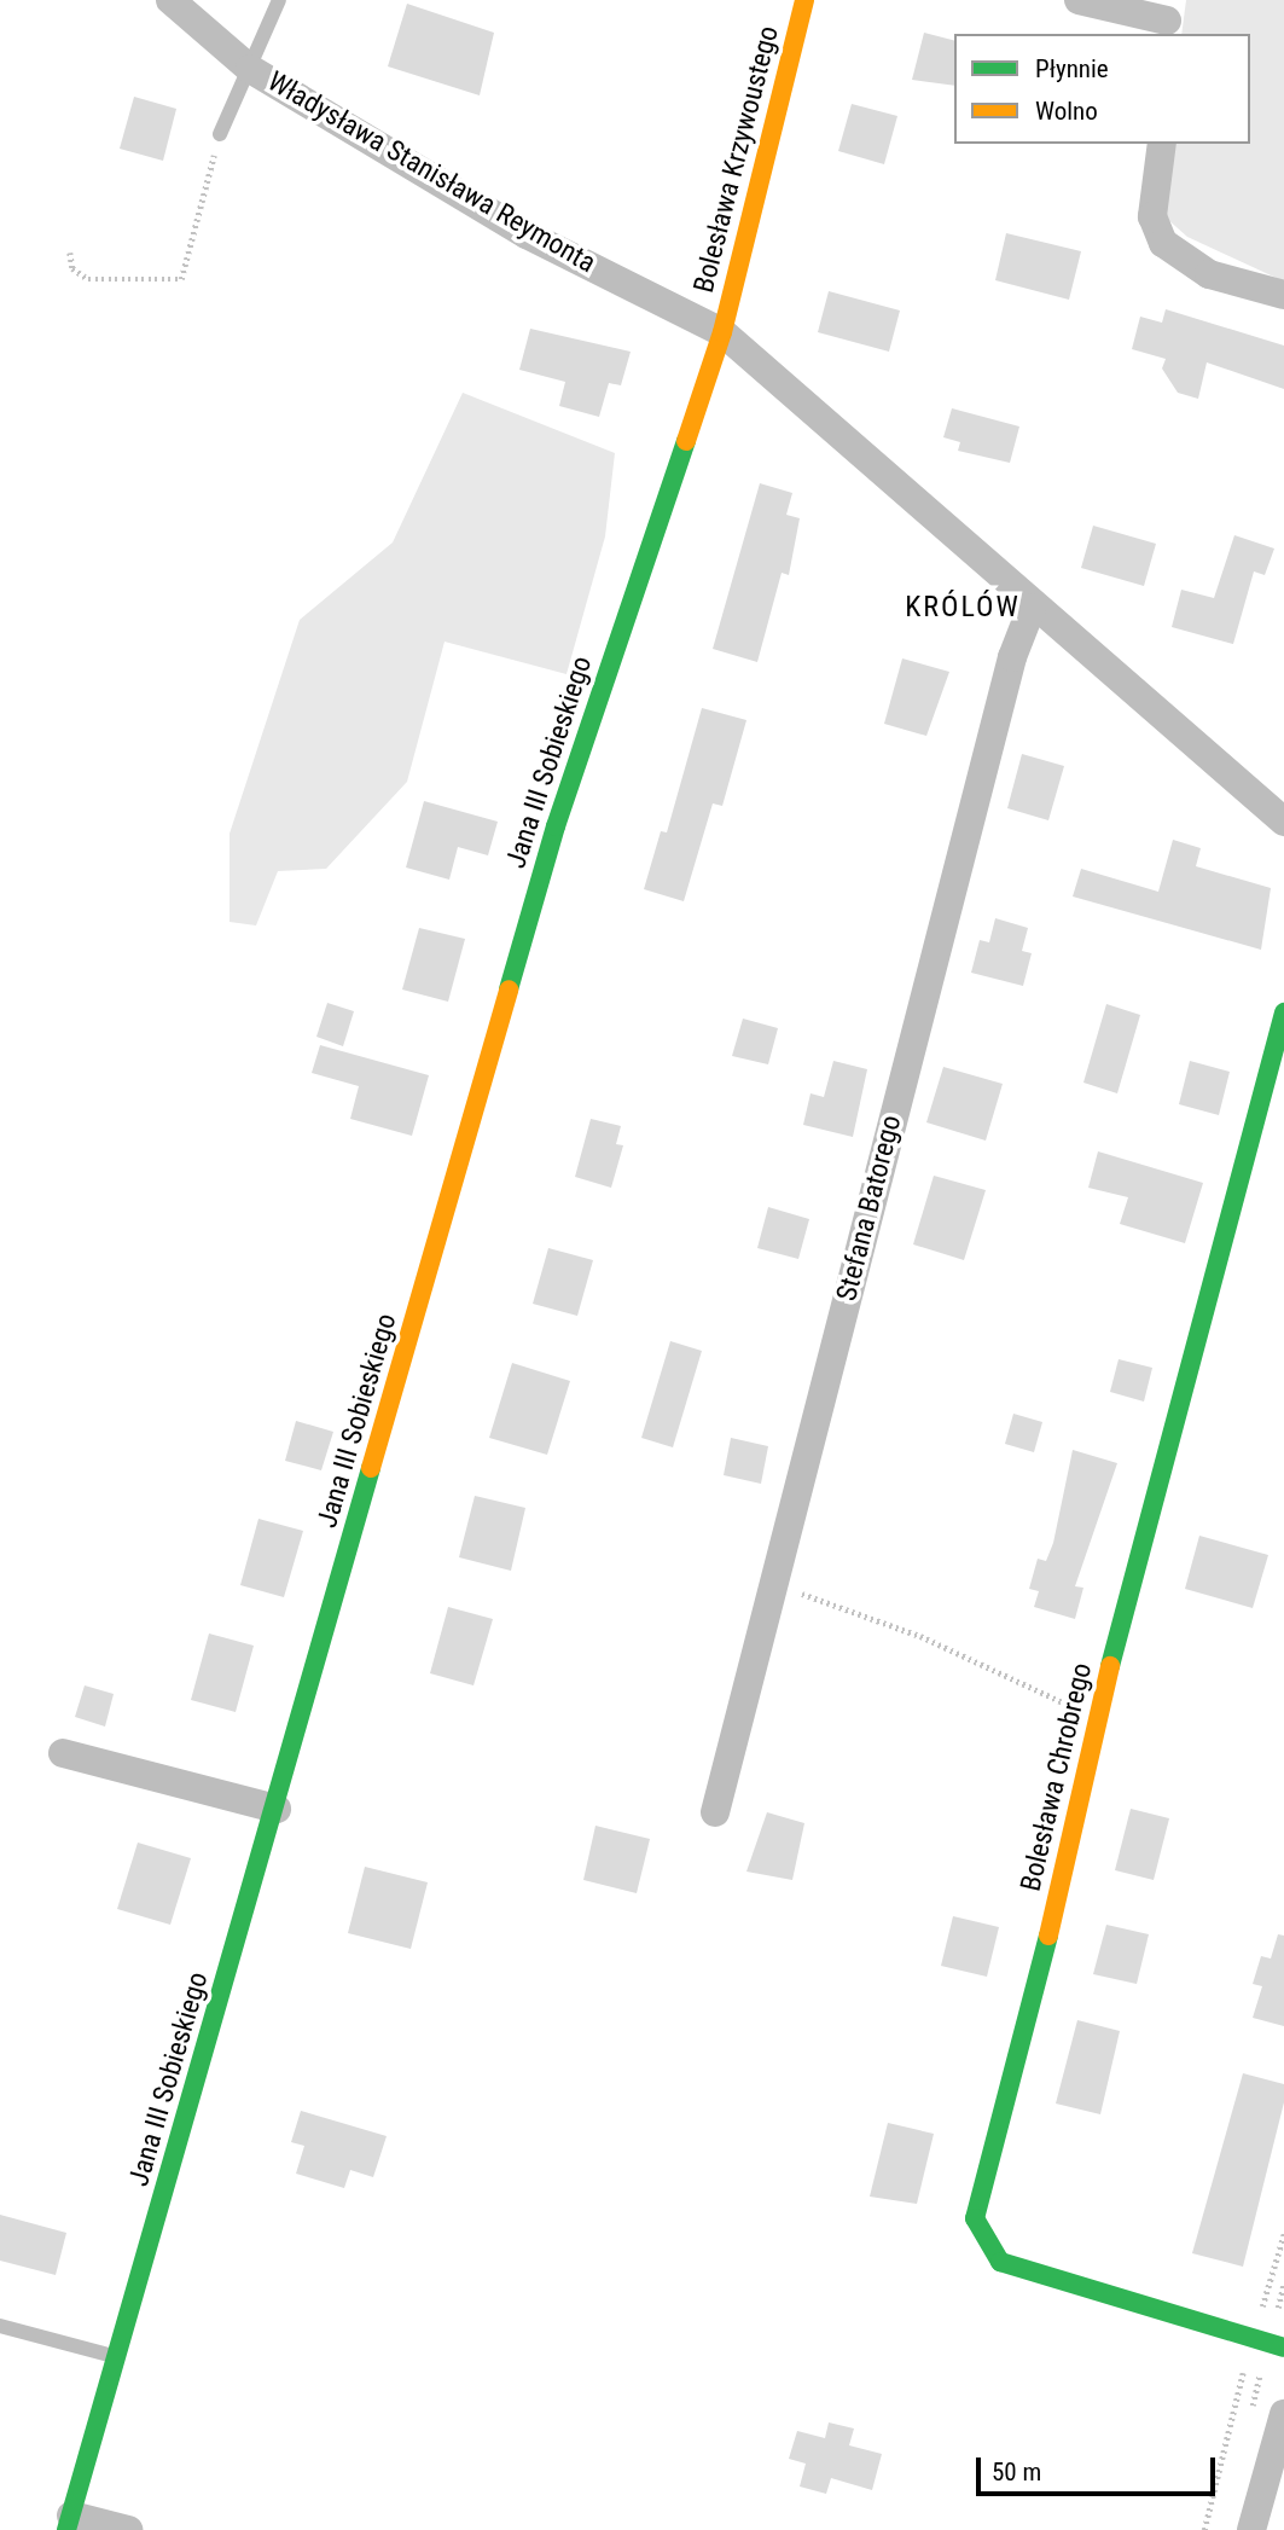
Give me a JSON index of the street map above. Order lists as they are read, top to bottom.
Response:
{
  "streets": {
    "street": [
      "Bolesława Krzywoustego",
      "Władysława Stanisława Reymonta",
      "Jana III Sobieskiego",
      "Stefana Batorego",
      "Bolesława Chrobrego"
    ]
  },
  "crossings": [
    ["Bolesława Krzywoustego", "Władysława Stanisława Reymonta"],
    ["Bolesława Krzywoustego", "Jana III Sobieskiego"],
    ["Władysława Stanisława Reymonta", "Jana III Sobieskiego"],
    ["Władysława Stanisława Reymonta", "Stefana Batorego"]
  ],
  "districts": ["KRÓLÓW"],
  "legend": ["Płynnie", "Wolno"],
  "scale_bar": "50 m"
}
